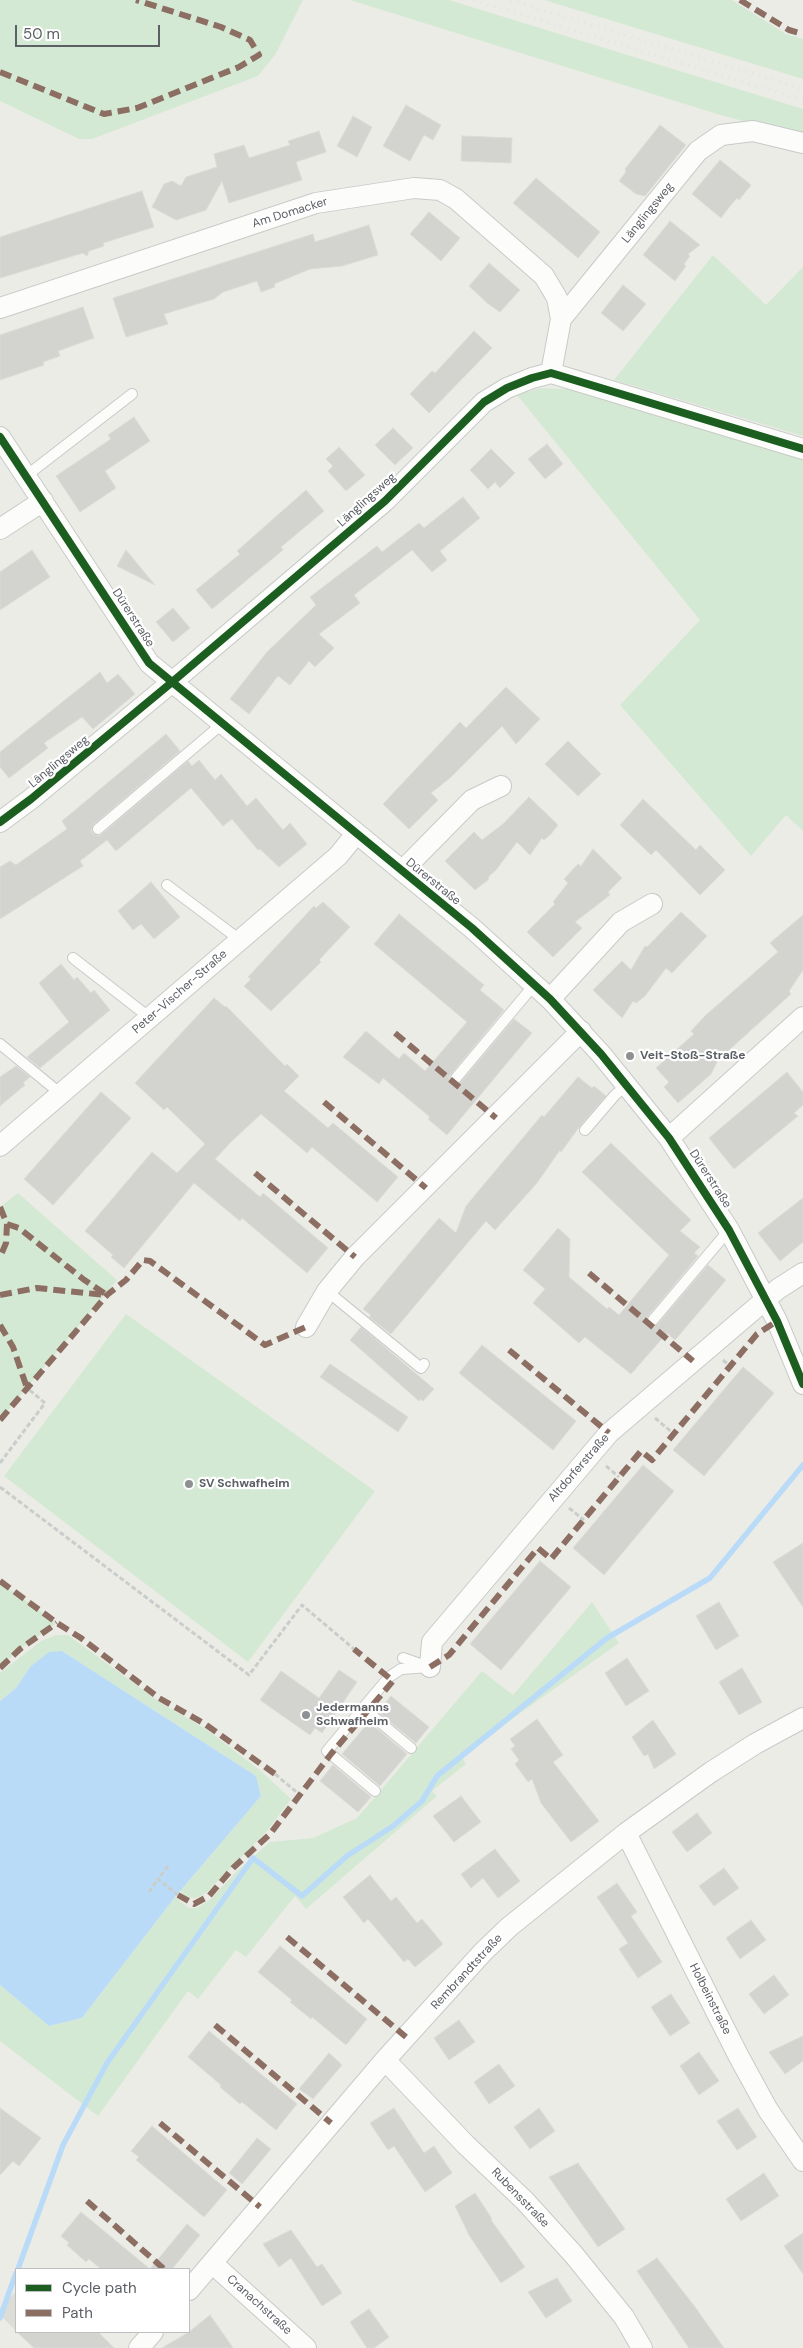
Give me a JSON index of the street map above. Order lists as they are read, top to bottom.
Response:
{
  "streets": {
    "street": [
      "Am Domacker",
      "Länglingsweg",
      "Dürerstraße",
      "Peter-Vischer-Straße",
      "Altdorferstraße",
      "Rembrandtstraße",
      "Holbeinstraße",
      "Rubensstraße",
      "Cranachstraße"
    ]
  },
  "crossings": [
    ["Am Domacker", "Länglingsweg"],
    ["Länglingsweg", "Dürerstraße"],
    ["Dürerstraße", "Peter-Vischer-Straße"],
    ["Dürerstraße", "Altdorferstraße"],
    ["Rembrandtstraße", "Holbeinstraße"],
    ["Rembrandtstraße", "Rubensstraße"],
    ["Rembrandtstraße", "Cranachstraße"]
  ],
  "places": ["Veit-Stoß-Straße", "SV Schwafheim", "Jedermanns Schwafheim"],
  "legend": ["Cycle path", "Path"],
  "scale_bar": "50 m"
}
